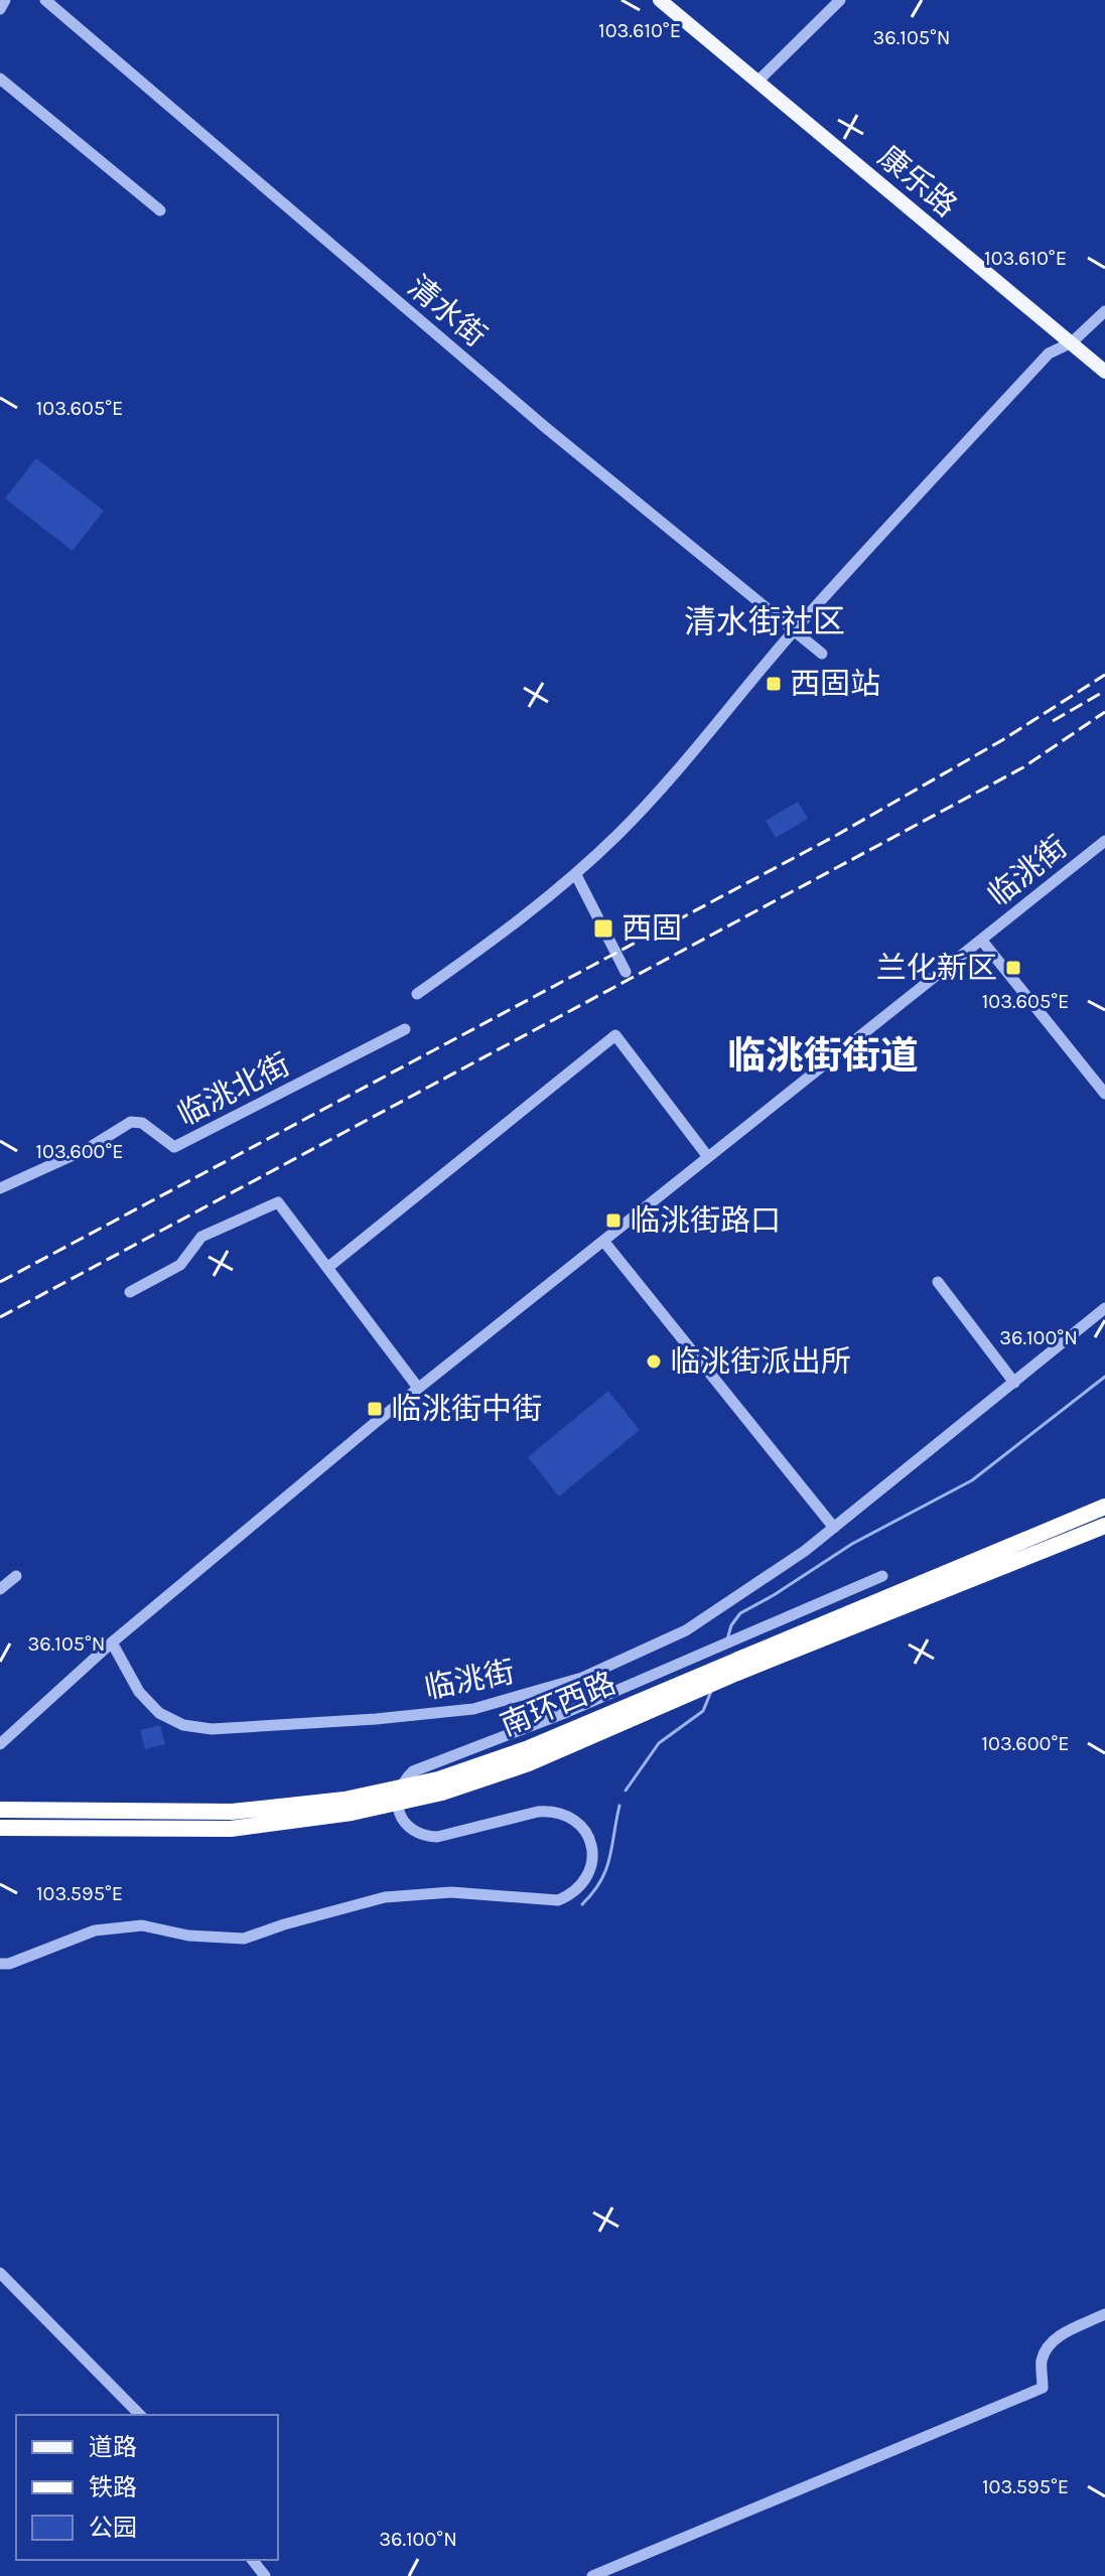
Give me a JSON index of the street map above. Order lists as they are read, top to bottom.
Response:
{
  "streets": {
    "highway": ["南环西路"],
    "main road": ["康乐路"],
    "street": ["清水街", "临洮街", "临洮北街"]
  },
  "districts": ["清水街社区", "临洮街街道"],
  "places": {
    "transit": [
      "西固站",
      "西固",
      "兰化新区",
      "临洮街路口",
      "临洮街中街"
    ],
    "other": ["临洮街派出所"]
  },
  "legend": ["道路", "铁路", "公园"],
  "coordinates": [
    "103.610°E",
    "36.105°N",
    "103.605°E",
    "103.600°E",
    "36.100°N",
    "103.595°E"
  ]
}
